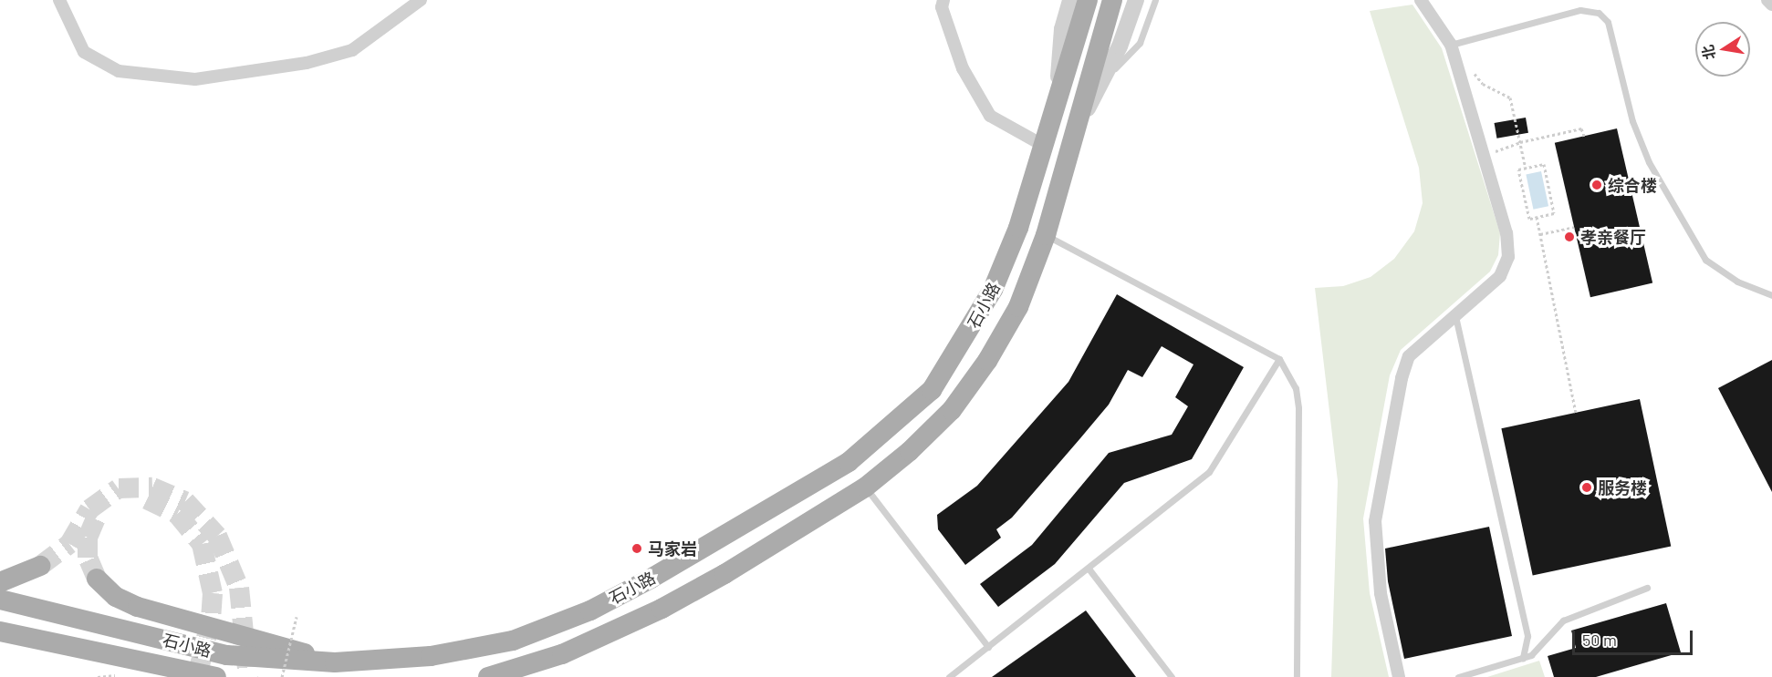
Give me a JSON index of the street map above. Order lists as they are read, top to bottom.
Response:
{
  "streets": {
    "main road": ["石小路"]
  },
  "places": [
    "综合楼",
    "孝亲餐厅",
    "服务楼",
    "马家岩"
  ],
  "scale_bar": "50 m",
  "north": "left"
}
